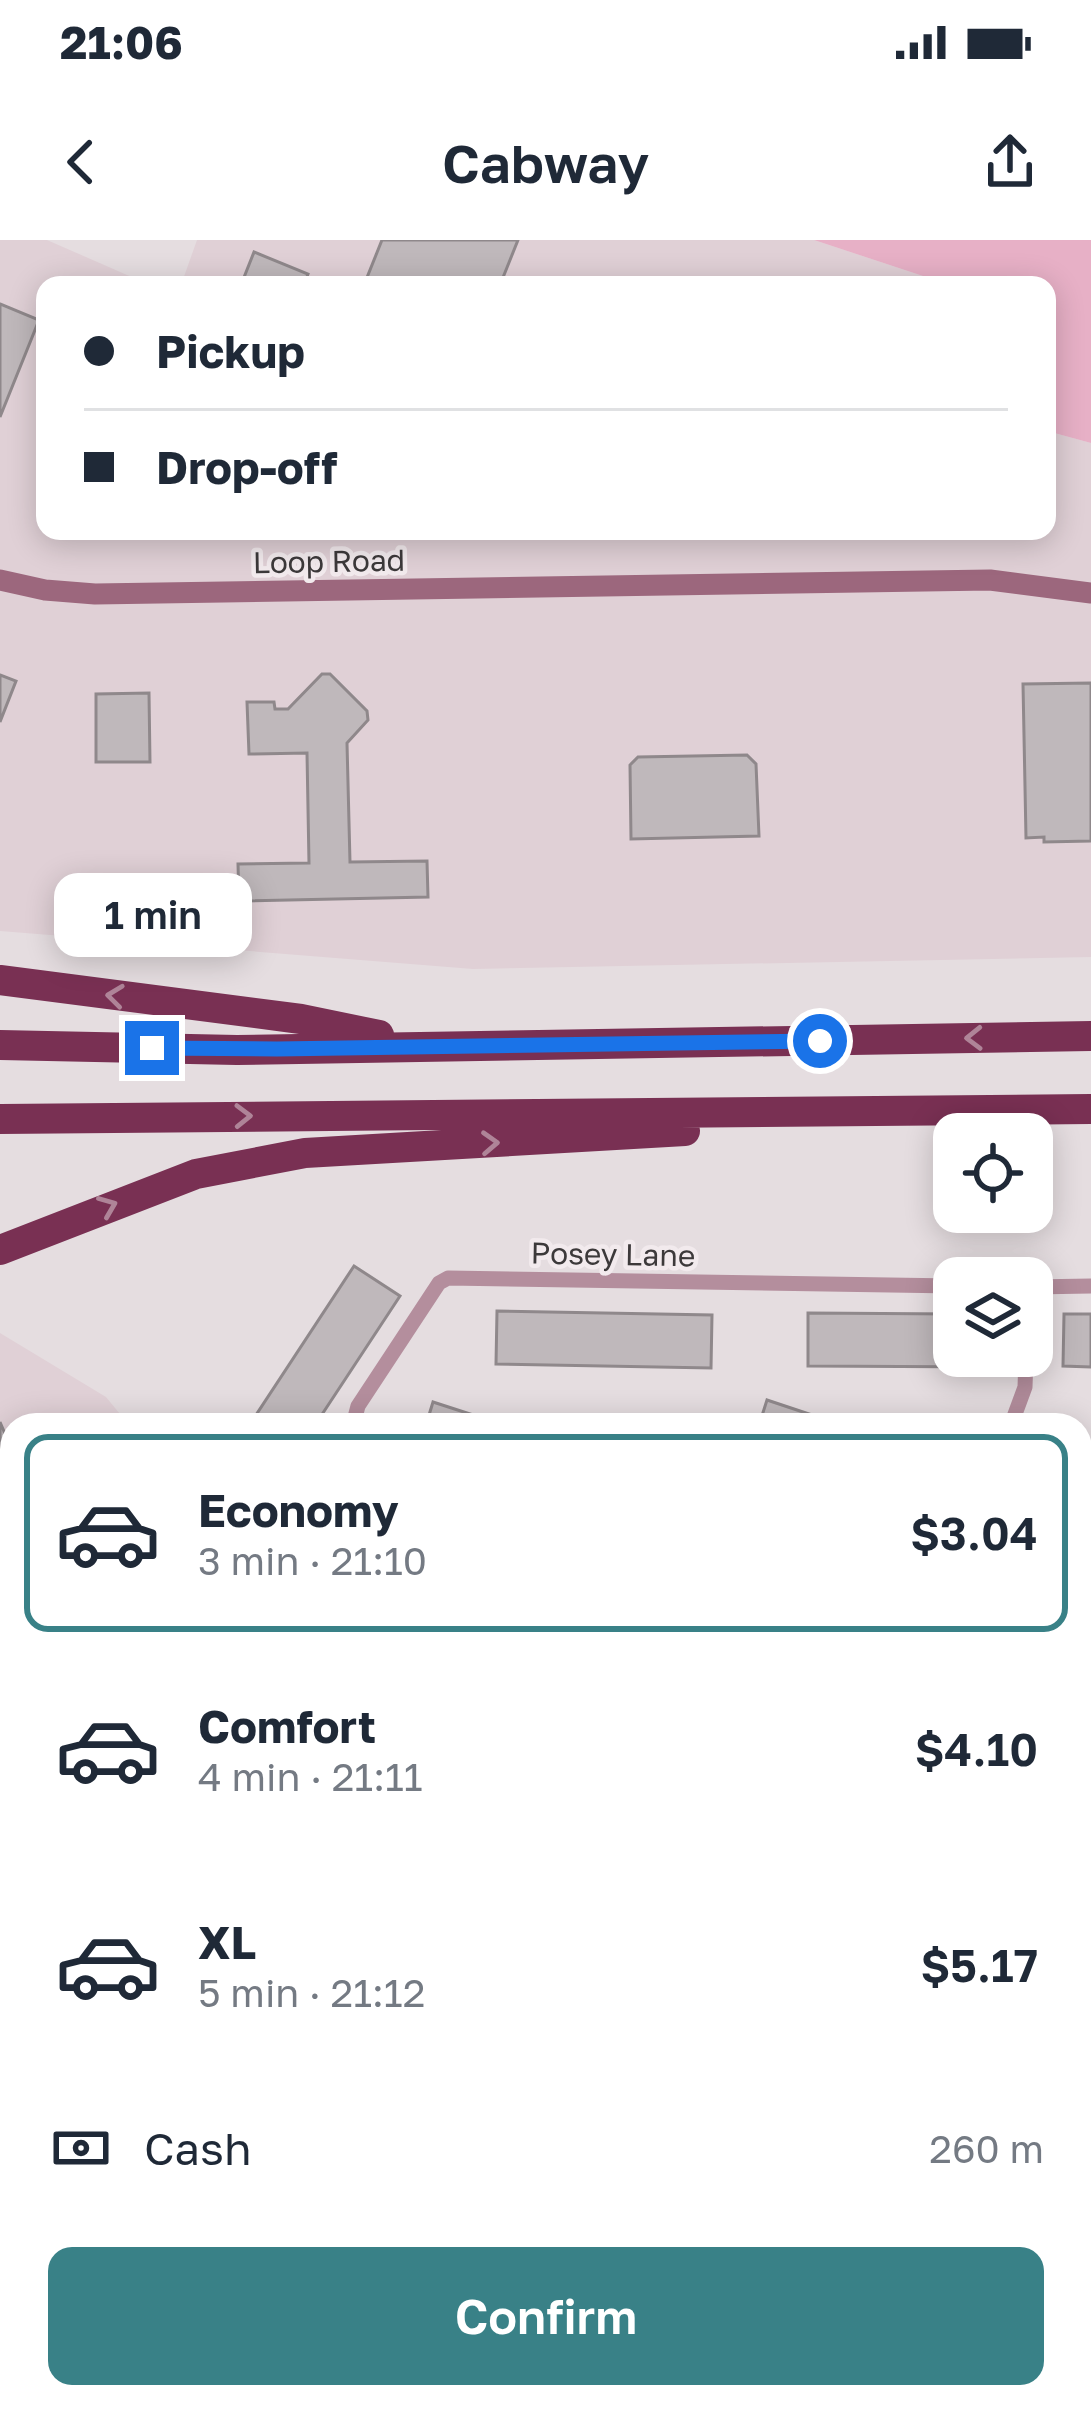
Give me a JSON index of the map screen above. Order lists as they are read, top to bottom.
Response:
{
  "streets": {
    "street": ["Loop Road", "Posey Lane"]
  },
  "page": {
    "status": "21:06",
    "header": "Cabway",
    "banner": ["Pickup", "Drop-off"],
    "bubble": "1 min",
    "list": [
      {
        "name": "Economy",
        "note": "3 min · 21:10",
        "value": "$3.04"
      },
      {
        "name": "Comfort",
        "note": "4 min · 21:11",
        "value": "$4.10"
      },
      {
        "name": "XL",
        "note": "5 min · 21:12",
        "value": "$5.17"
      }
    ],
    "pay": ["Cash", "260 m"],
    "buttons": "Confirm"
  }
}
